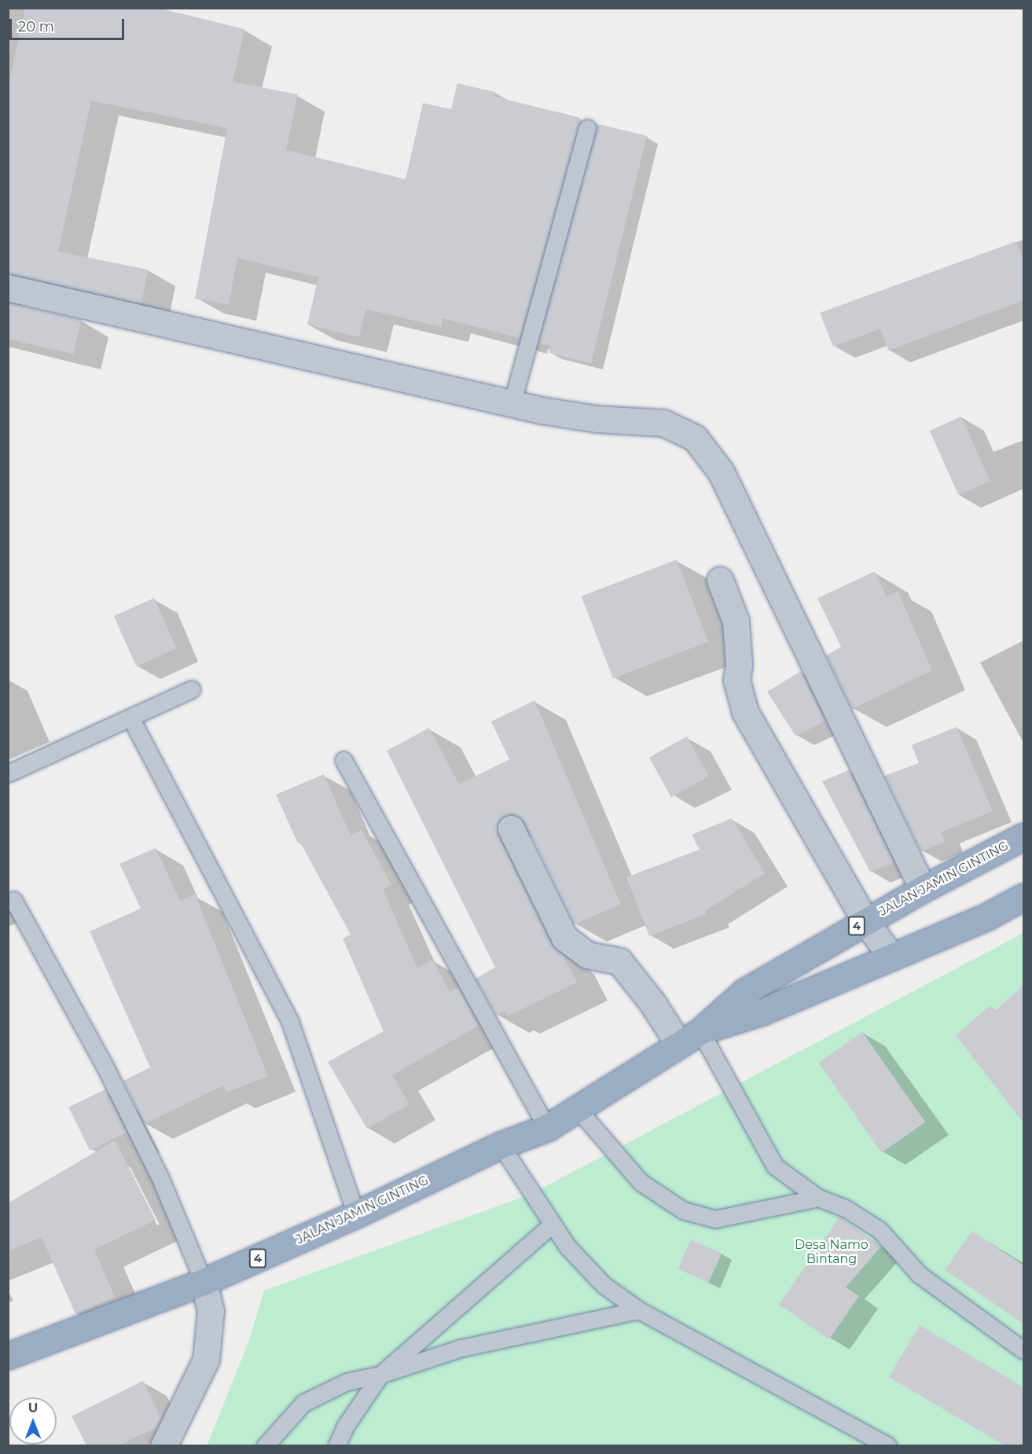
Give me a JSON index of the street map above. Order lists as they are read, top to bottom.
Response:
{
  "streets": {
    "highway": ["JALAN JAMIN GINTING", "4"]
  },
  "parks": ["Desa Namo Bintang"],
  "scale_bar": "20 m",
  "north": "top"
}
